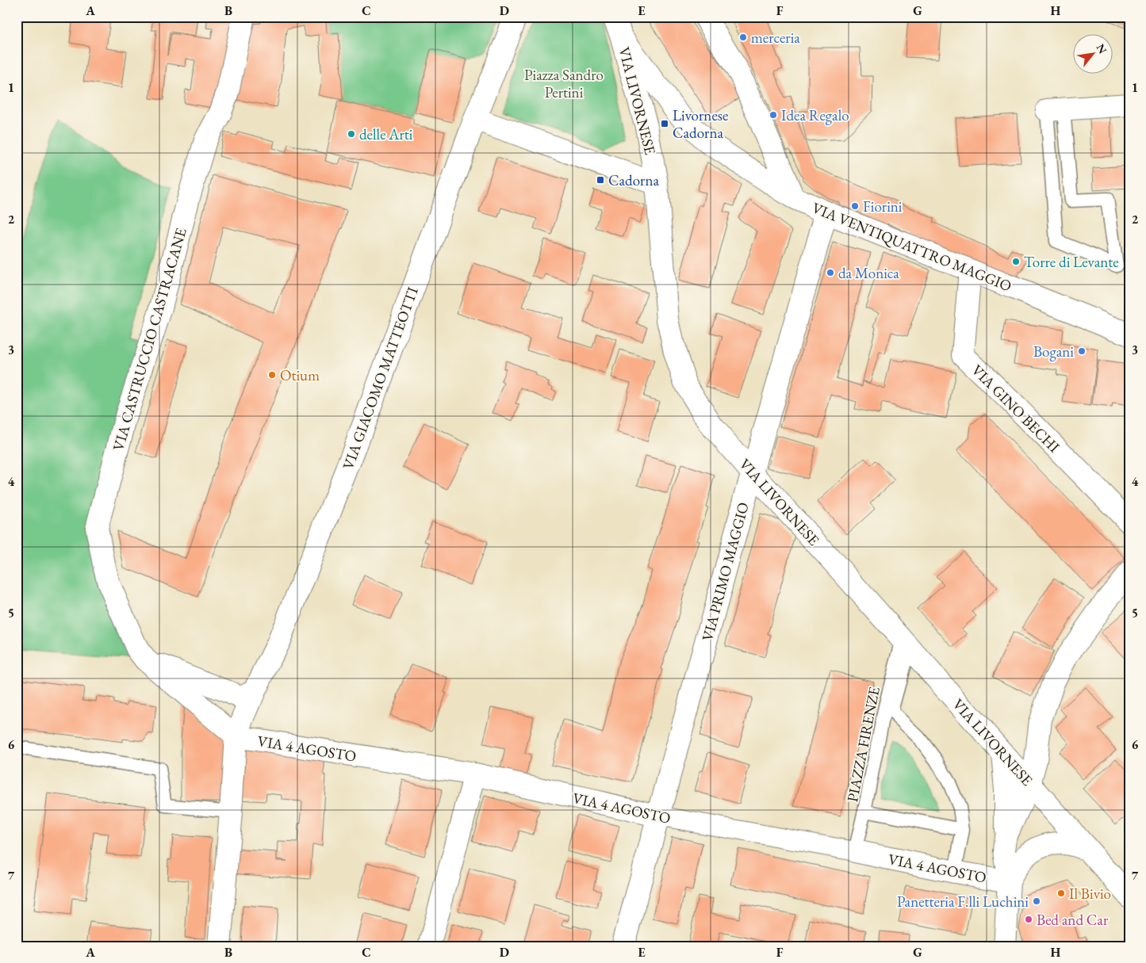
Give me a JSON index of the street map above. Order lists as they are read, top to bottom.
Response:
{
  "streets": {
    "street": [
      "VIA LIVORNESE",
      "VIA VENTIQUATTRO MAGGIO",
      "VIA CASTRUCCIO CASTRACANE",
      "VIA GIACOMO MATTEOTTI",
      "VIA GINO BECHI",
      "VIA PRIMO MAGGIO",
      "VIA 4 AGOSTO"
    ],
    "lane": ["PIAZZA FIRENZE"]
  },
  "crossings": [
    ["VIA LIVORNESE", "VIA PRIMO MAGGIO"],
    ["VIA LIVORNESE", "PIAZZA FIRENZE"],
    ["VIA VENTIQUATTRO MAGGIO", "VIA GINO BECHI"],
    ["VIA VENTIQUATTRO MAGGIO", "VIA PRIMO MAGGIO"],
    ["VIA CASTRUCCIO CASTRACANE", "VIA GIACOMO MATTEOTTI"],
    ["VIA CASTRUCCIO CASTRACANE", "VIA 4 AGOSTO"],
    ["VIA GIACOMO MATTEOTTI", "VIA 4 AGOSTO"],
    ["VIA PRIMO MAGGIO", "VIA 4 AGOSTO"]
  ],
  "parks": ["Piazza Sandro Pertini"],
  "places": {
    "other": [
      "merceria",
      "Idea Regalo",
      "delle Arti",
      "Fiorini",
      "Torre di Levante",
      "da Monica",
      "Bogani",
      "Otium",
      "Il Bivio",
      "Panetteria F.lli Luchini",
      "Bed and Car"
    ],
    "transit": ["Livornese Cadorna", "Cadorna"]
  },
  "north": "top right",
  "grid": {
    "columns": [
      "A",
      "B",
      "C",
      "D",
      "E",
      "F",
      "G",
      "H"
    ],
    "rows": [
      "1",
      "2",
      "3",
      "4",
      "5",
      "6",
      "7"
    ]
  }
}
